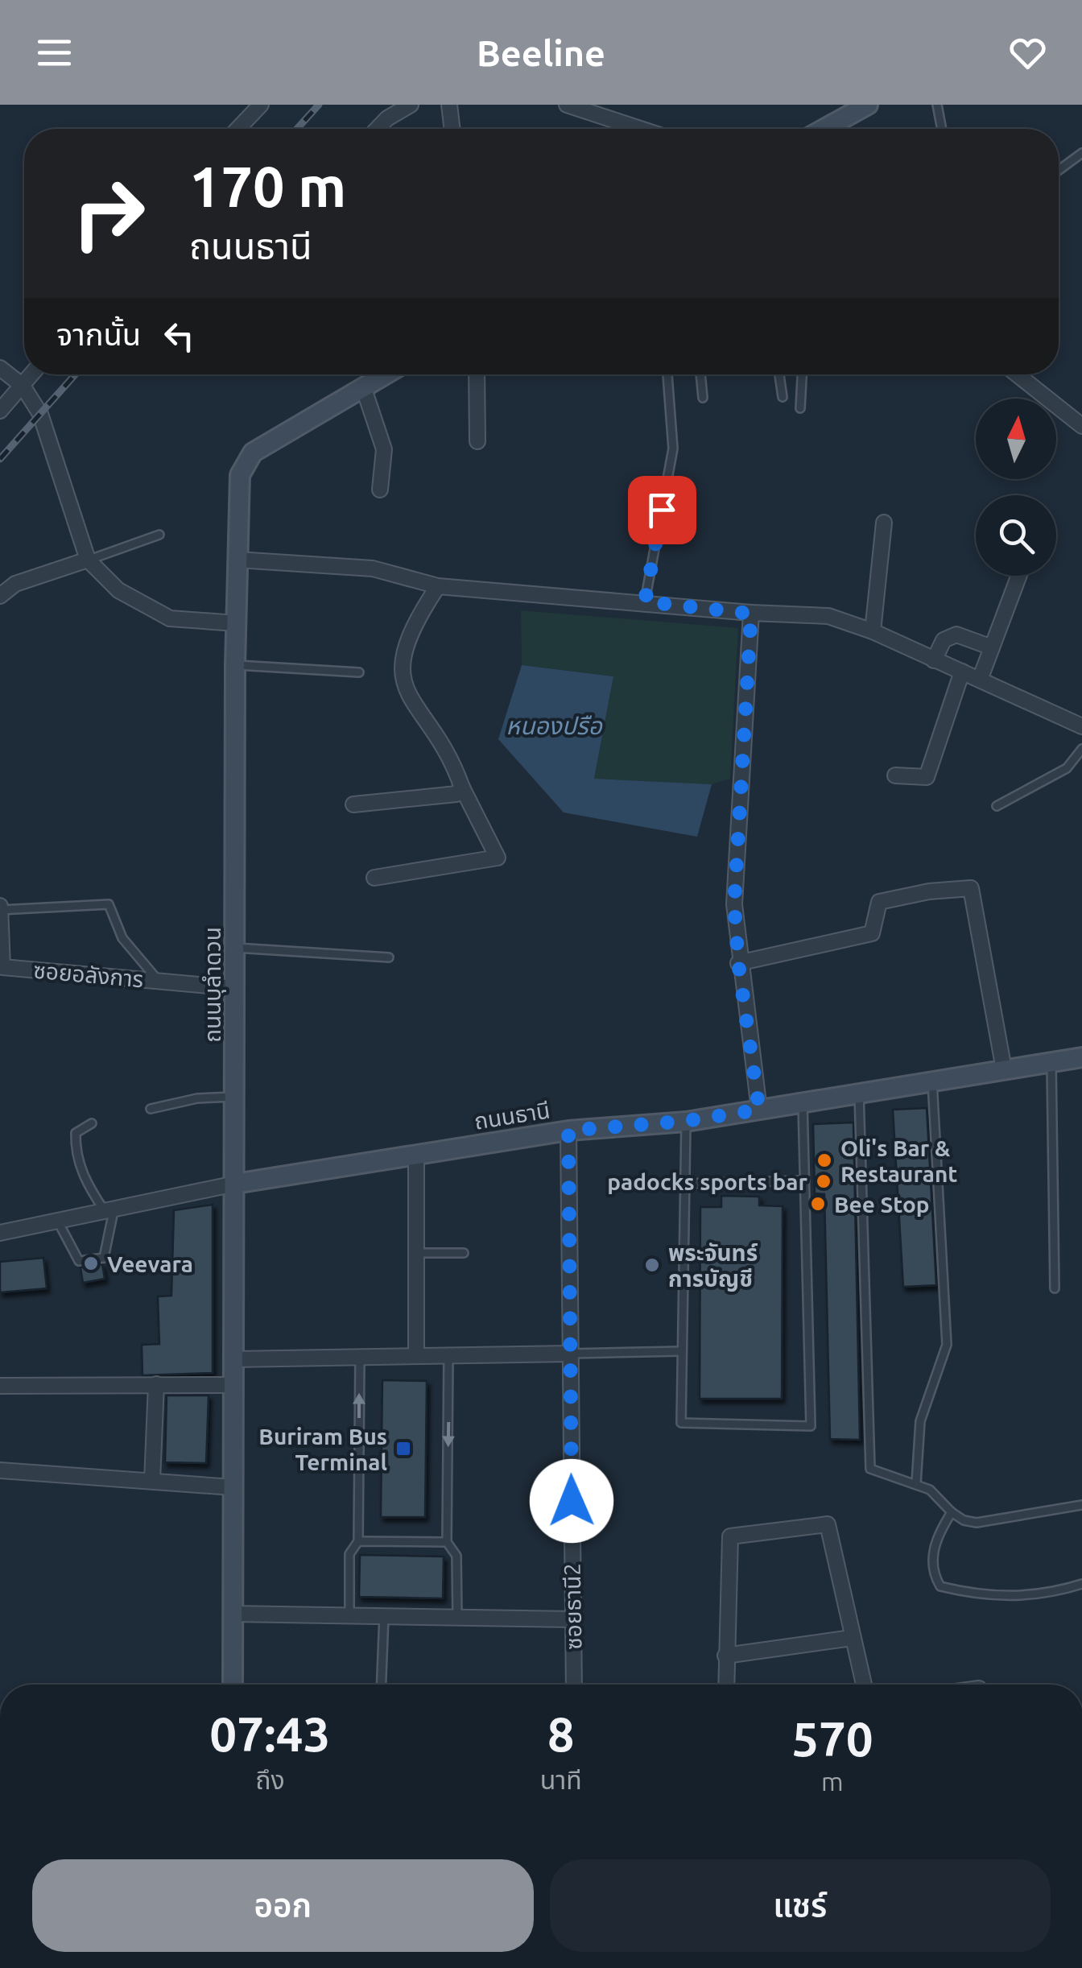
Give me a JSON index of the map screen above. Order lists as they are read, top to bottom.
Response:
{
  "streets": {
    "street": [
      "ซอยอลังการ",
      "ถนนบุลำดวน",
      "ถนนธานี",
      "ซอยธานี2"
    ]
  },
  "crossings": [
    ["ซอยอลังการ", "ถนนบุลำดวน"],
    ["ถนนบุลำดวน", "ถนนธานี"],
    ["ถนนธานี", "ซอยธานี2"]
  ],
  "water": ["หนองปรือ"],
  "places": {
    "other": [
      "Oli's Bar & Restaurant",
      "padocks sports bar",
      "Bee Stop",
      "Veevara",
      "พระจันทร์ การบัญชี"
    ],
    "transit": ["Buriram Bus Terminal"]
  },
  "north": "top",
  "page": {
    "header": "Beeline",
    "turn": ["170 m", "ถนนธานี"],
    "then": "จากนั้น",
    "eta": [
      "07:43",
      "ถึง",
      "8",
      "นาที",
      "570",
      "m"
    ],
    "buttons": ["ออก", "แชร์"]
  }
}
